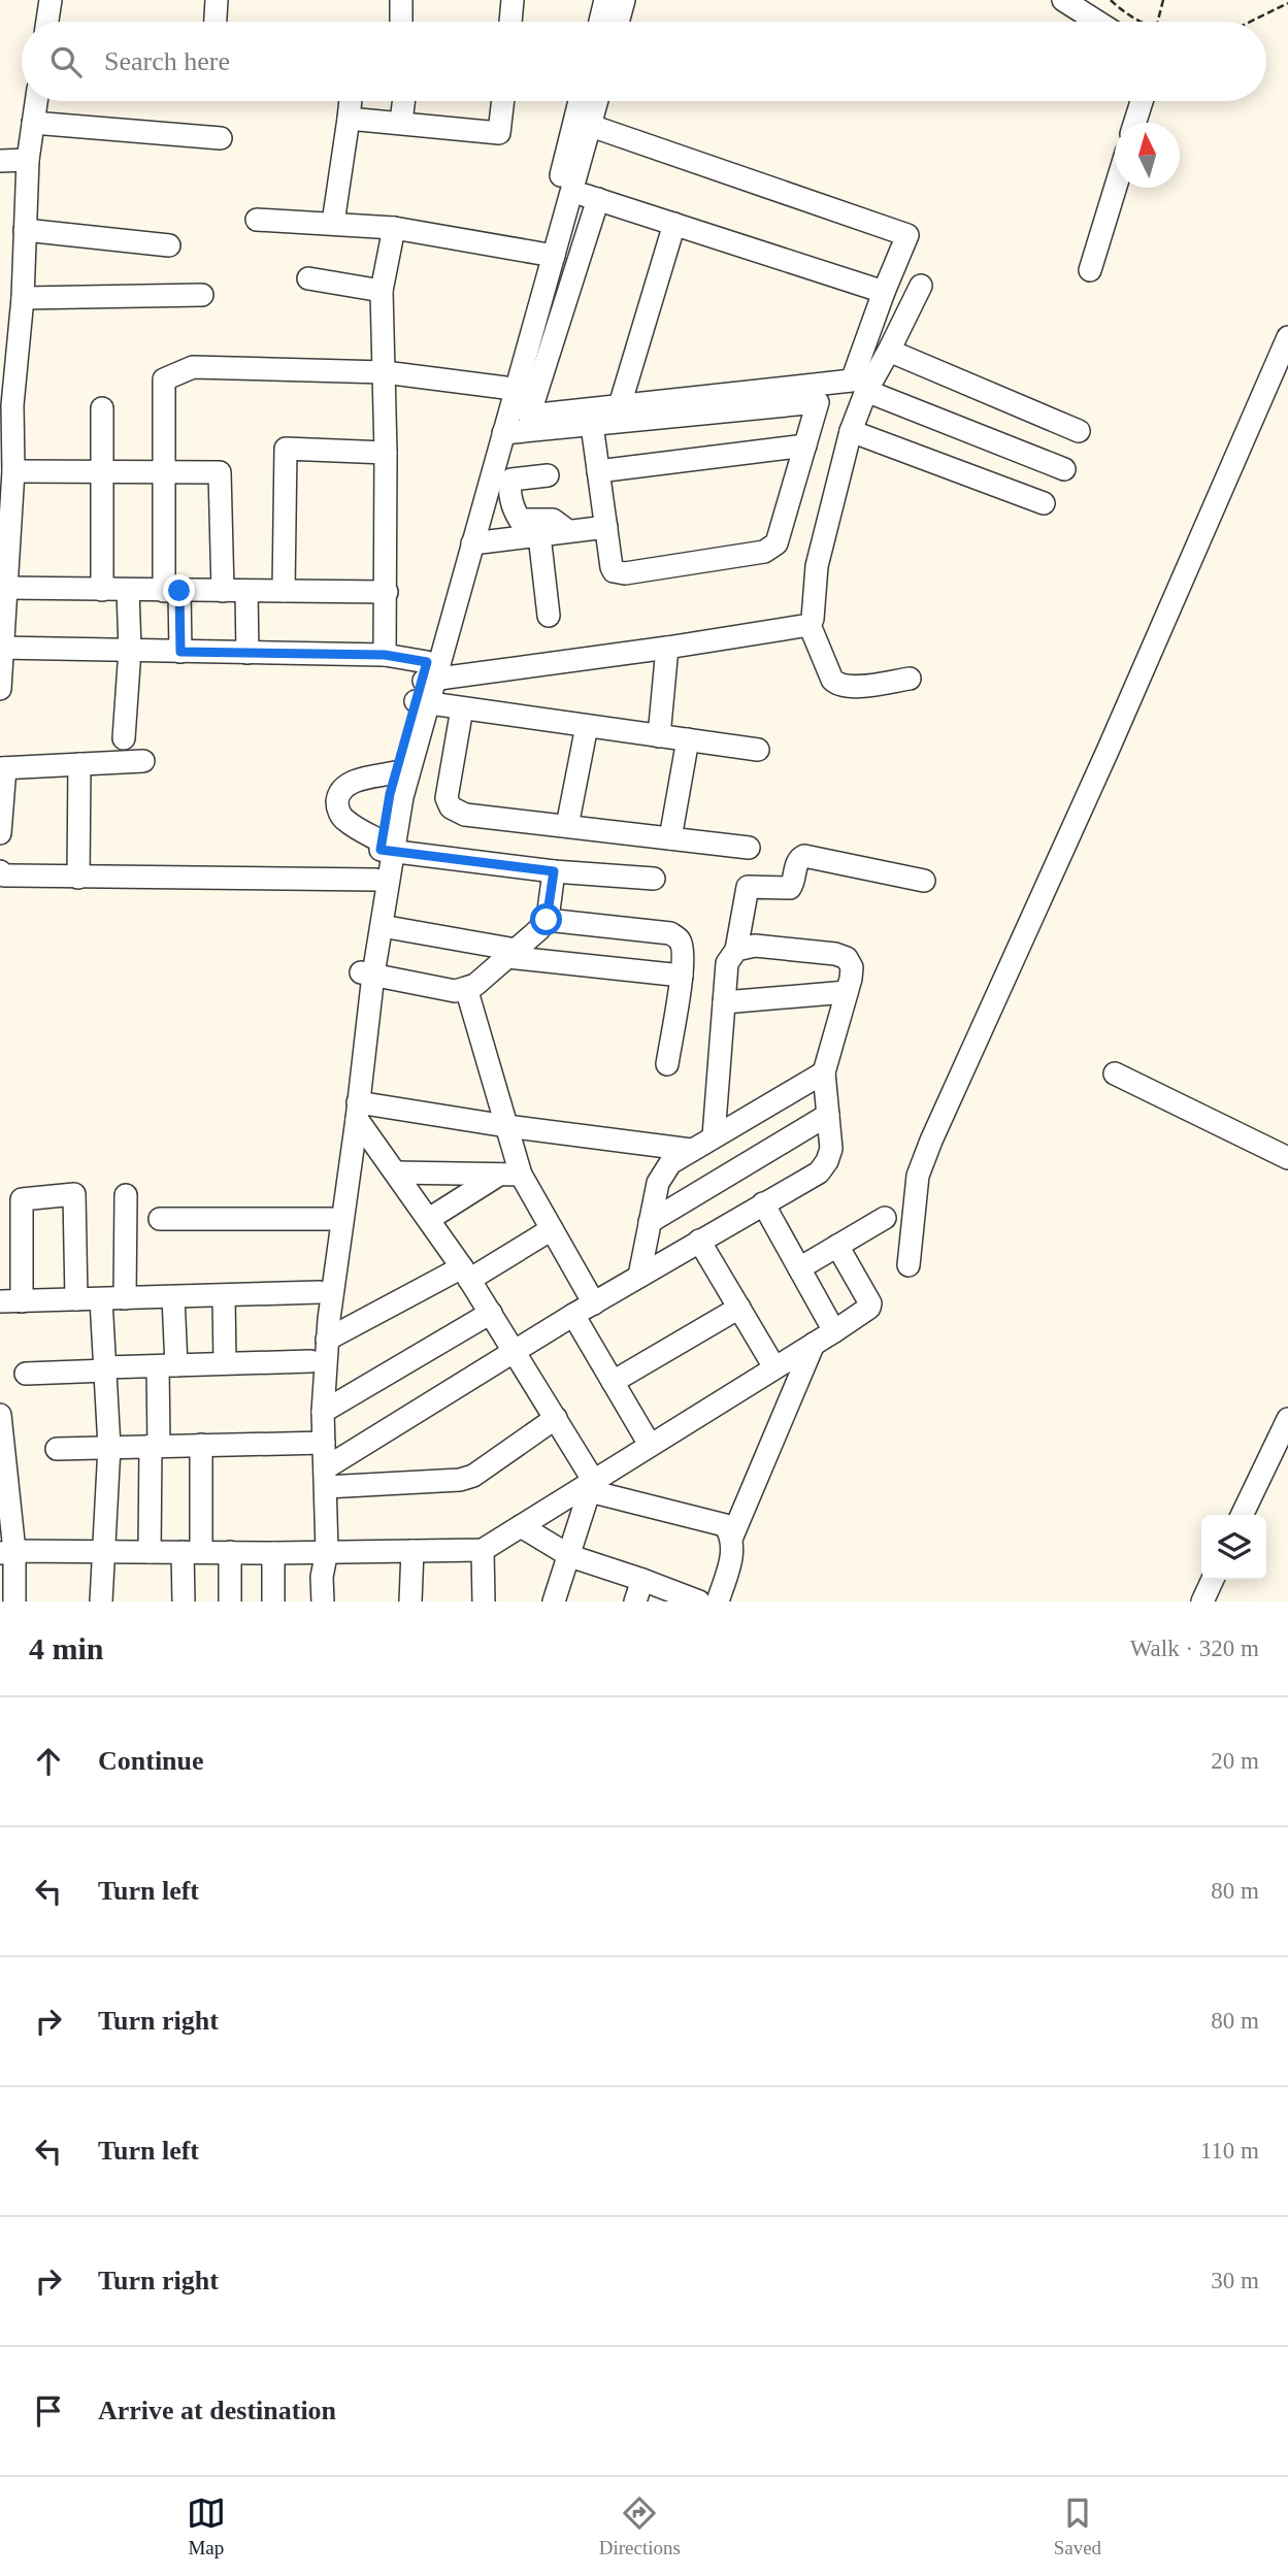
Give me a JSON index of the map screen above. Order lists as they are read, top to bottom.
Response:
{
  "north": "top",
  "page": {
    "search": "Search here",
    "heading": ["4 min", "Walk · 320 m"],
    "list": [
      ["Continue", "20 m"],
      ["Turn left", "80 m"],
      ["Turn right", "80 m"],
      ["Turn left", "110 m"],
      ["Turn right", "30 m"],
      "Arrive at destination"
    ],
    "nav": ["Map", "Directions", "Saved"]
  }
}
